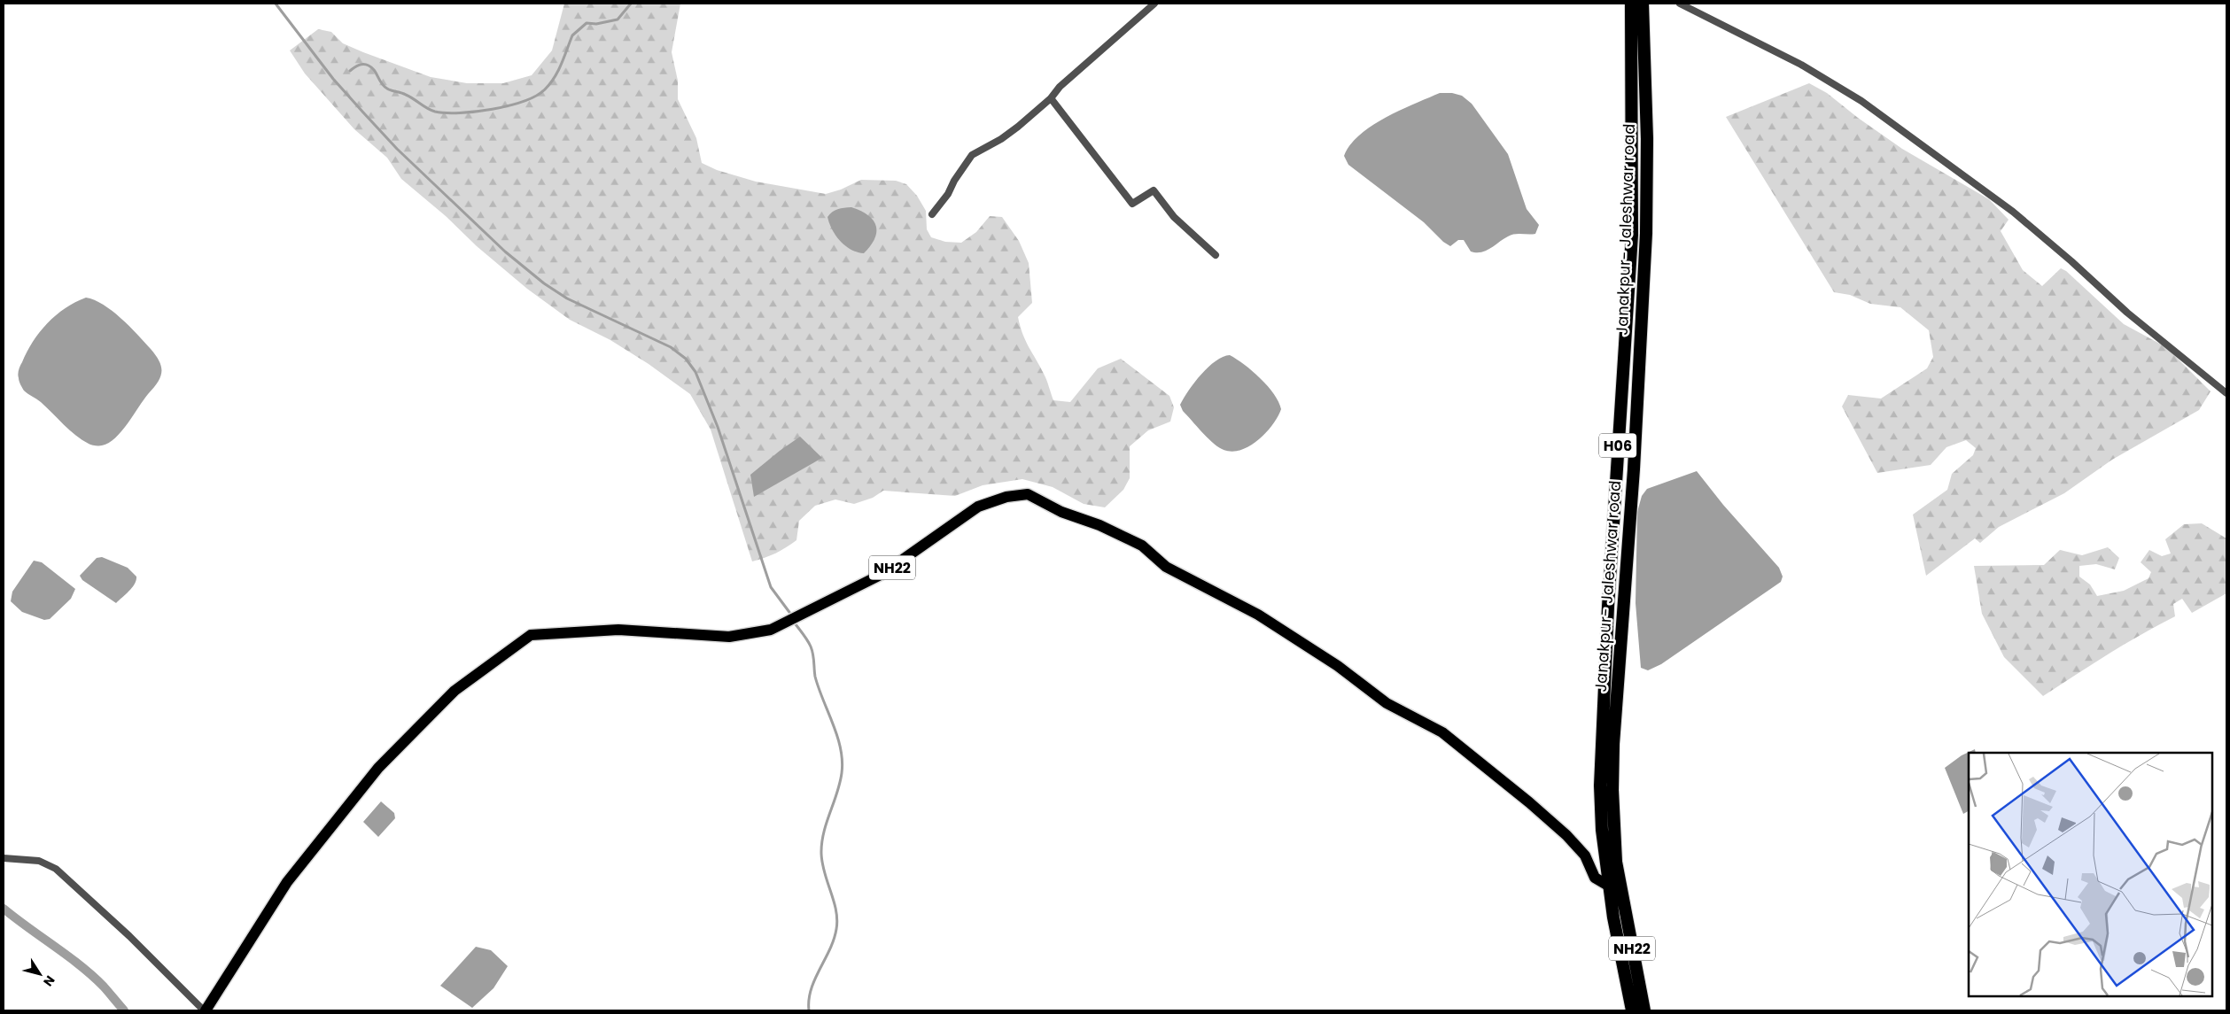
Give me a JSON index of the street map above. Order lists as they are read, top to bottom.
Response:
{
  "streets": {
    "highway": ["Janakpur- Jaleshwar road", "H06", "NH22"]
  },
  "crossings": [
    ["Janakpur- Jaleshwar road", "NH22"]
  ],
  "north": "bottom right"
}
